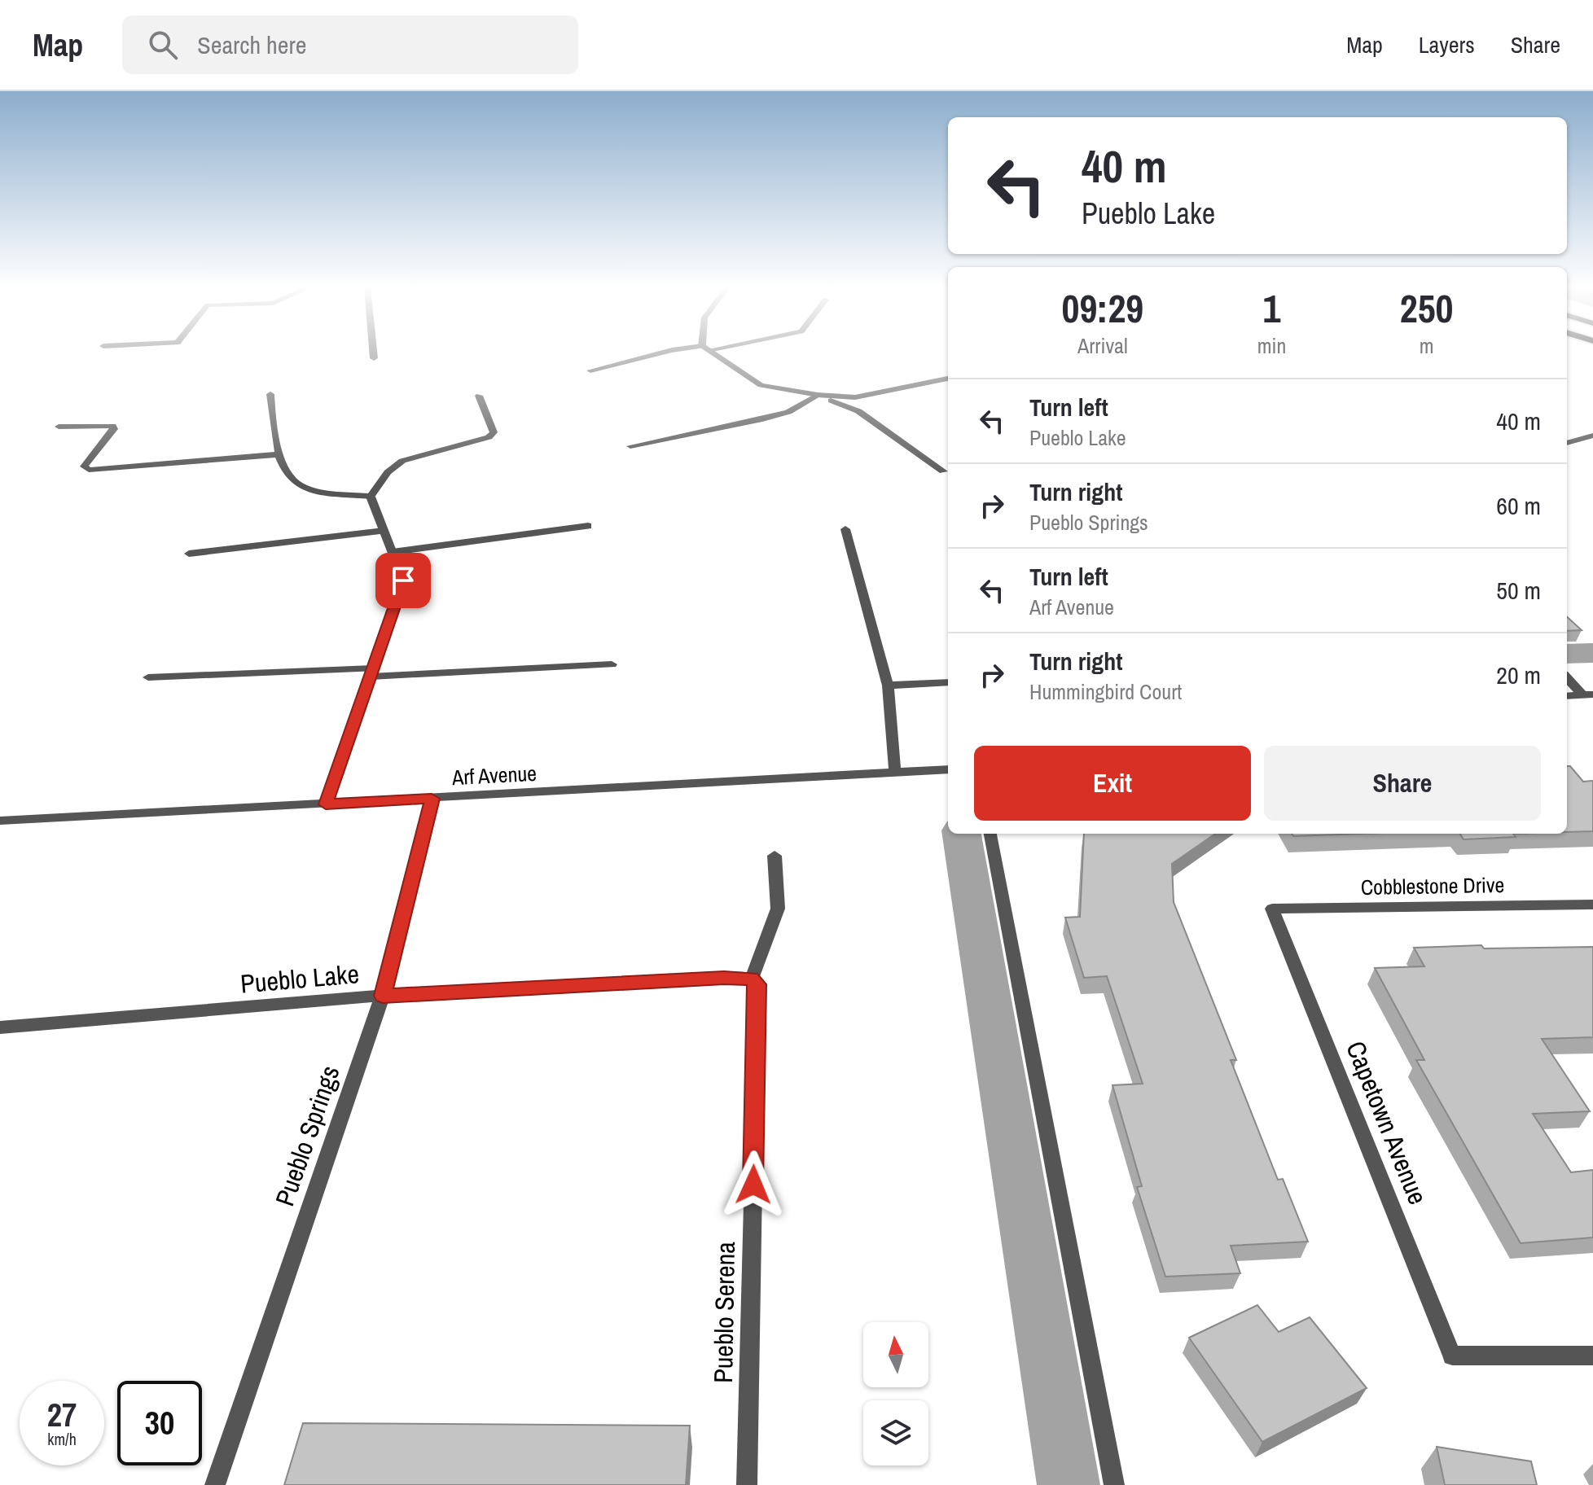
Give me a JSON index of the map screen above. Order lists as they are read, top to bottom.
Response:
{
  "streets": {
    "street": [
      "Arf Avenue",
      "Cobblestone Drive",
      "Pueblo Lake",
      "Capetown Avenue",
      "Pueblo Springs",
      "Pueblo Serena"
    ]
  },
  "crossings": [
    ["Arf Avenue", "Pueblo Springs"],
    ["Cobblestone Drive", "Capetown Avenue"],
    ["Pueblo Lake", "Pueblo Springs"],
    ["Pueblo Lake", "Pueblo Serena"]
  ],
  "north": "top",
  "page": {
    "header": "Map",
    "search": "Search here",
    "nav": ["Map", "Layers", "Share"],
    "turn": ["40 m", "Pueblo Lake"],
    "eta": [
      "09:29",
      "Arrival",
      "1",
      "min",
      "250",
      "m"
    ],
    "list": [
      {
        "name": "Turn left",
        "note": "Pueblo Lake",
        "value": "40 m"
      },
      {
        "name": "Turn right",
        "note": "Pueblo Springs",
        "value": "60 m"
      },
      {
        "name": "Turn left",
        "note": "Arf Avenue",
        "value": "50 m"
      },
      {
        "name": "Turn right",
        "note": "Hummingbird Court",
        "value": "20 m"
      }
    ],
    "buttons": ["Exit", "Share"],
    "speed": "27 km/h",
    "limit": "30"
  }
}
